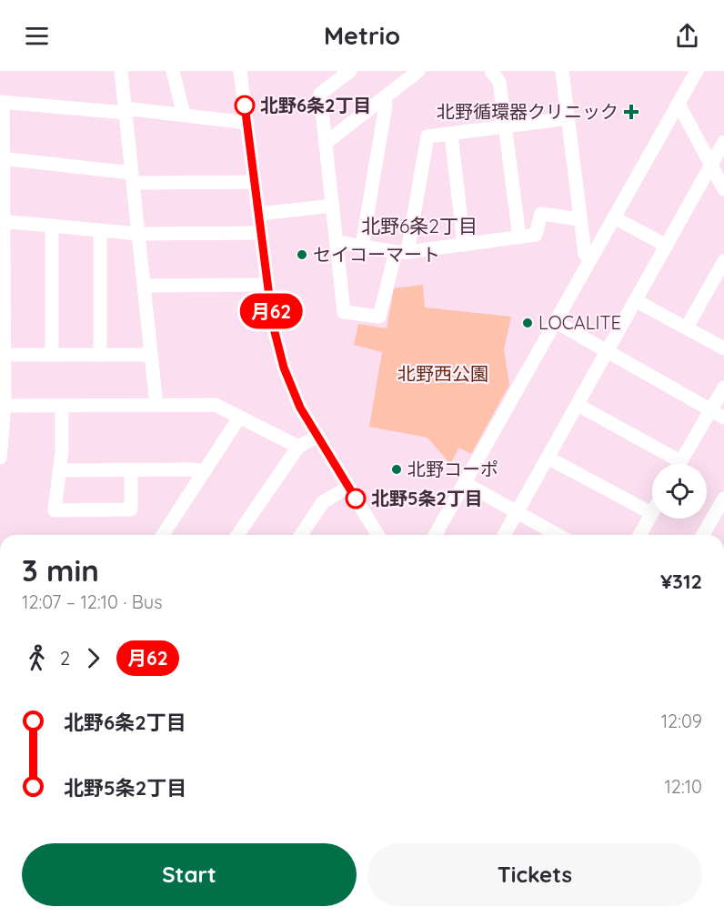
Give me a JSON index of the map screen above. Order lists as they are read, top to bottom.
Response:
{
  "districts": ["北野6条2丁目"],
  "parks": ["北野西公園"],
  "places": {
    "other": [
      "北野6条2丁目",
      "セイコーマート",
      "LOCALITE",
      "北野コーポ",
      "北野5条2丁目"
    ],
    "health": ["北野循環器クリニック"]
  },
  "lines": ["bus line 月62"],
  "page": {
    "header": "Metrio",
    "on_map": "月62",
    "heading": ["3 min", "12:07 – 12:10 · Bus", "¥312"],
    "legs": ["2", "月62"],
    "list": [
      {
        "name": "北野6条2丁目",
        "value": "12:09"
      },
      {
        "name": "北野5条2丁目",
        "value": "12:10"
      }
    ],
    "buttons": ["Start", "Tickets"]
  }
}
